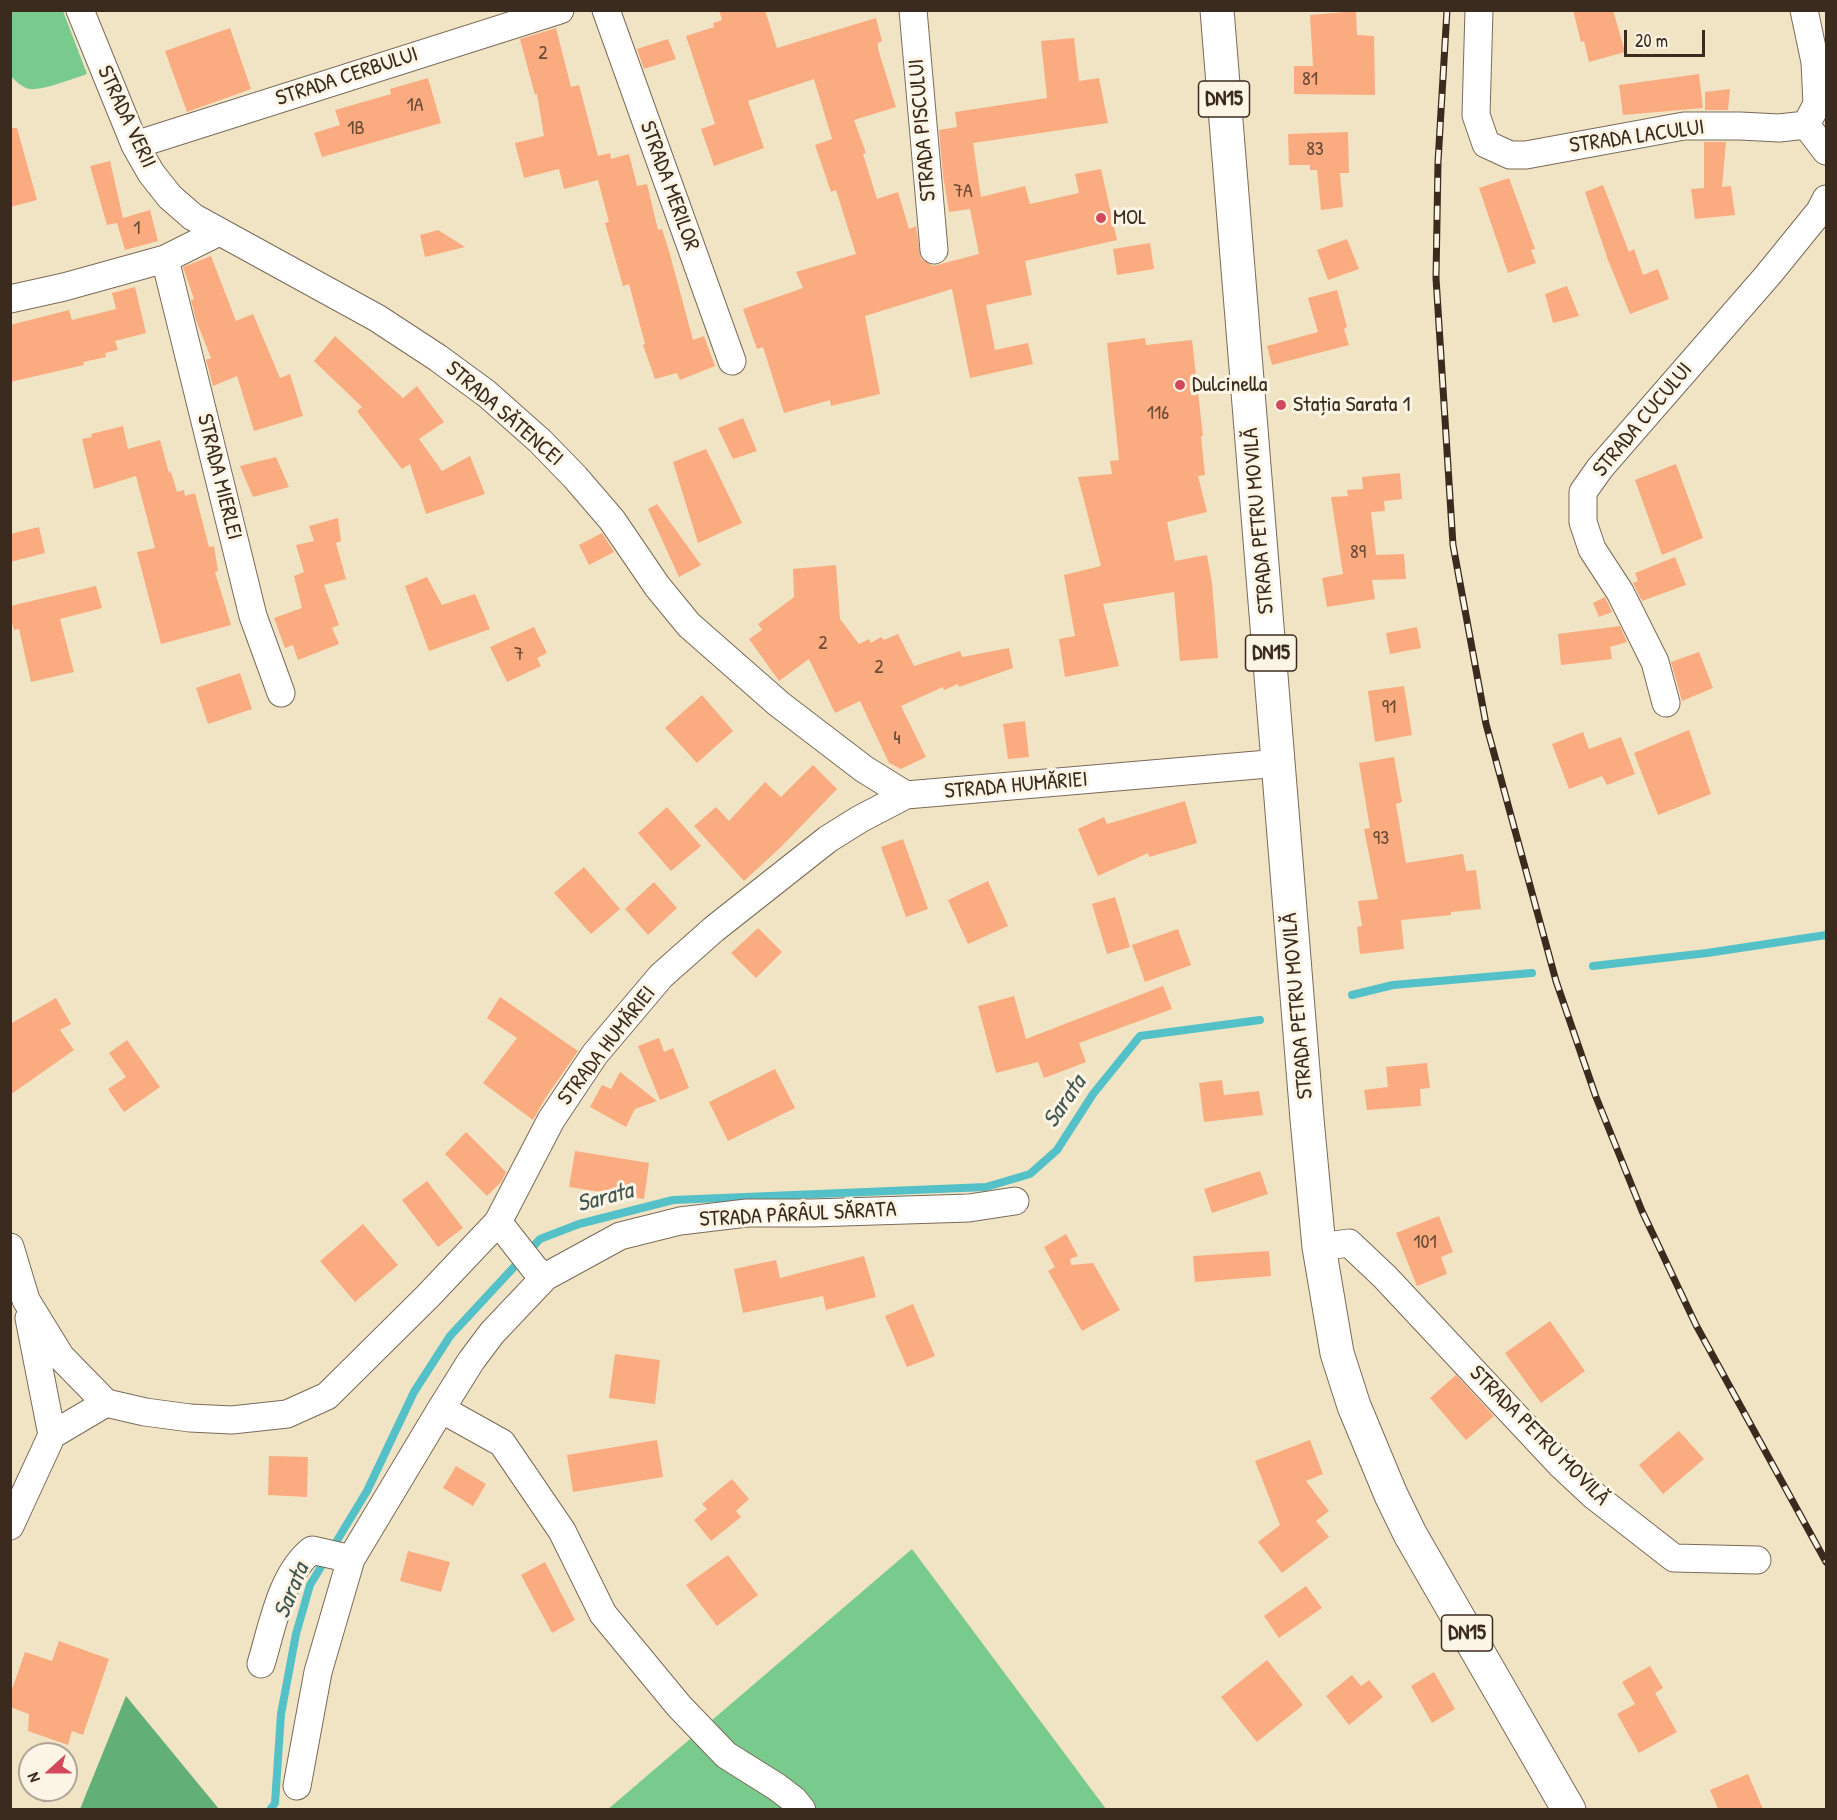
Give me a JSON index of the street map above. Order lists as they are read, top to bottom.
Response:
{
  "streets": {
    "main road": ["DN15", "STRADA PETRU MOVILĂ"],
    "street": [
      "STRADA CERBULUI",
      "STRADA VERII",
      "STRADA PISCULUI",
      "STRADA LACULUI",
      "STRADA MERILOR",
      "STRADA SĂTENCEI",
      "STRADA CUCULUI",
      "STRADA MIERLEI",
      "STRADA HUMĂRIEI",
      "STRADA PÂRÂUL SĂRATA"
    ]
  },
  "crossings": [
    ["STRADA CERBULUI", "STRADA VERII"],
    ["STRADA VERII", "STRADA SĂTENCEI"],
    ["STRADA SĂTENCEI", "STRADA HUMĂRIEI"],
    ["STRADA PETRU MOVILĂ", "STRADA HUMĂRIEI"]
  ],
  "water": ["Sarata"],
  "places": ["MOL", "Dulcinella", "Stația Sarata 1"],
  "house_numbers": [
    "2",
    "81",
    "1A",
    "1B",
    "83",
    "7A",
    "1",
    "116",
    "89",
    "2",
    "7",
    "2",
    "91",
    "4",
    "93",
    "101"
  ],
  "scale_bar": "20 m",
  "north": "left"
}
